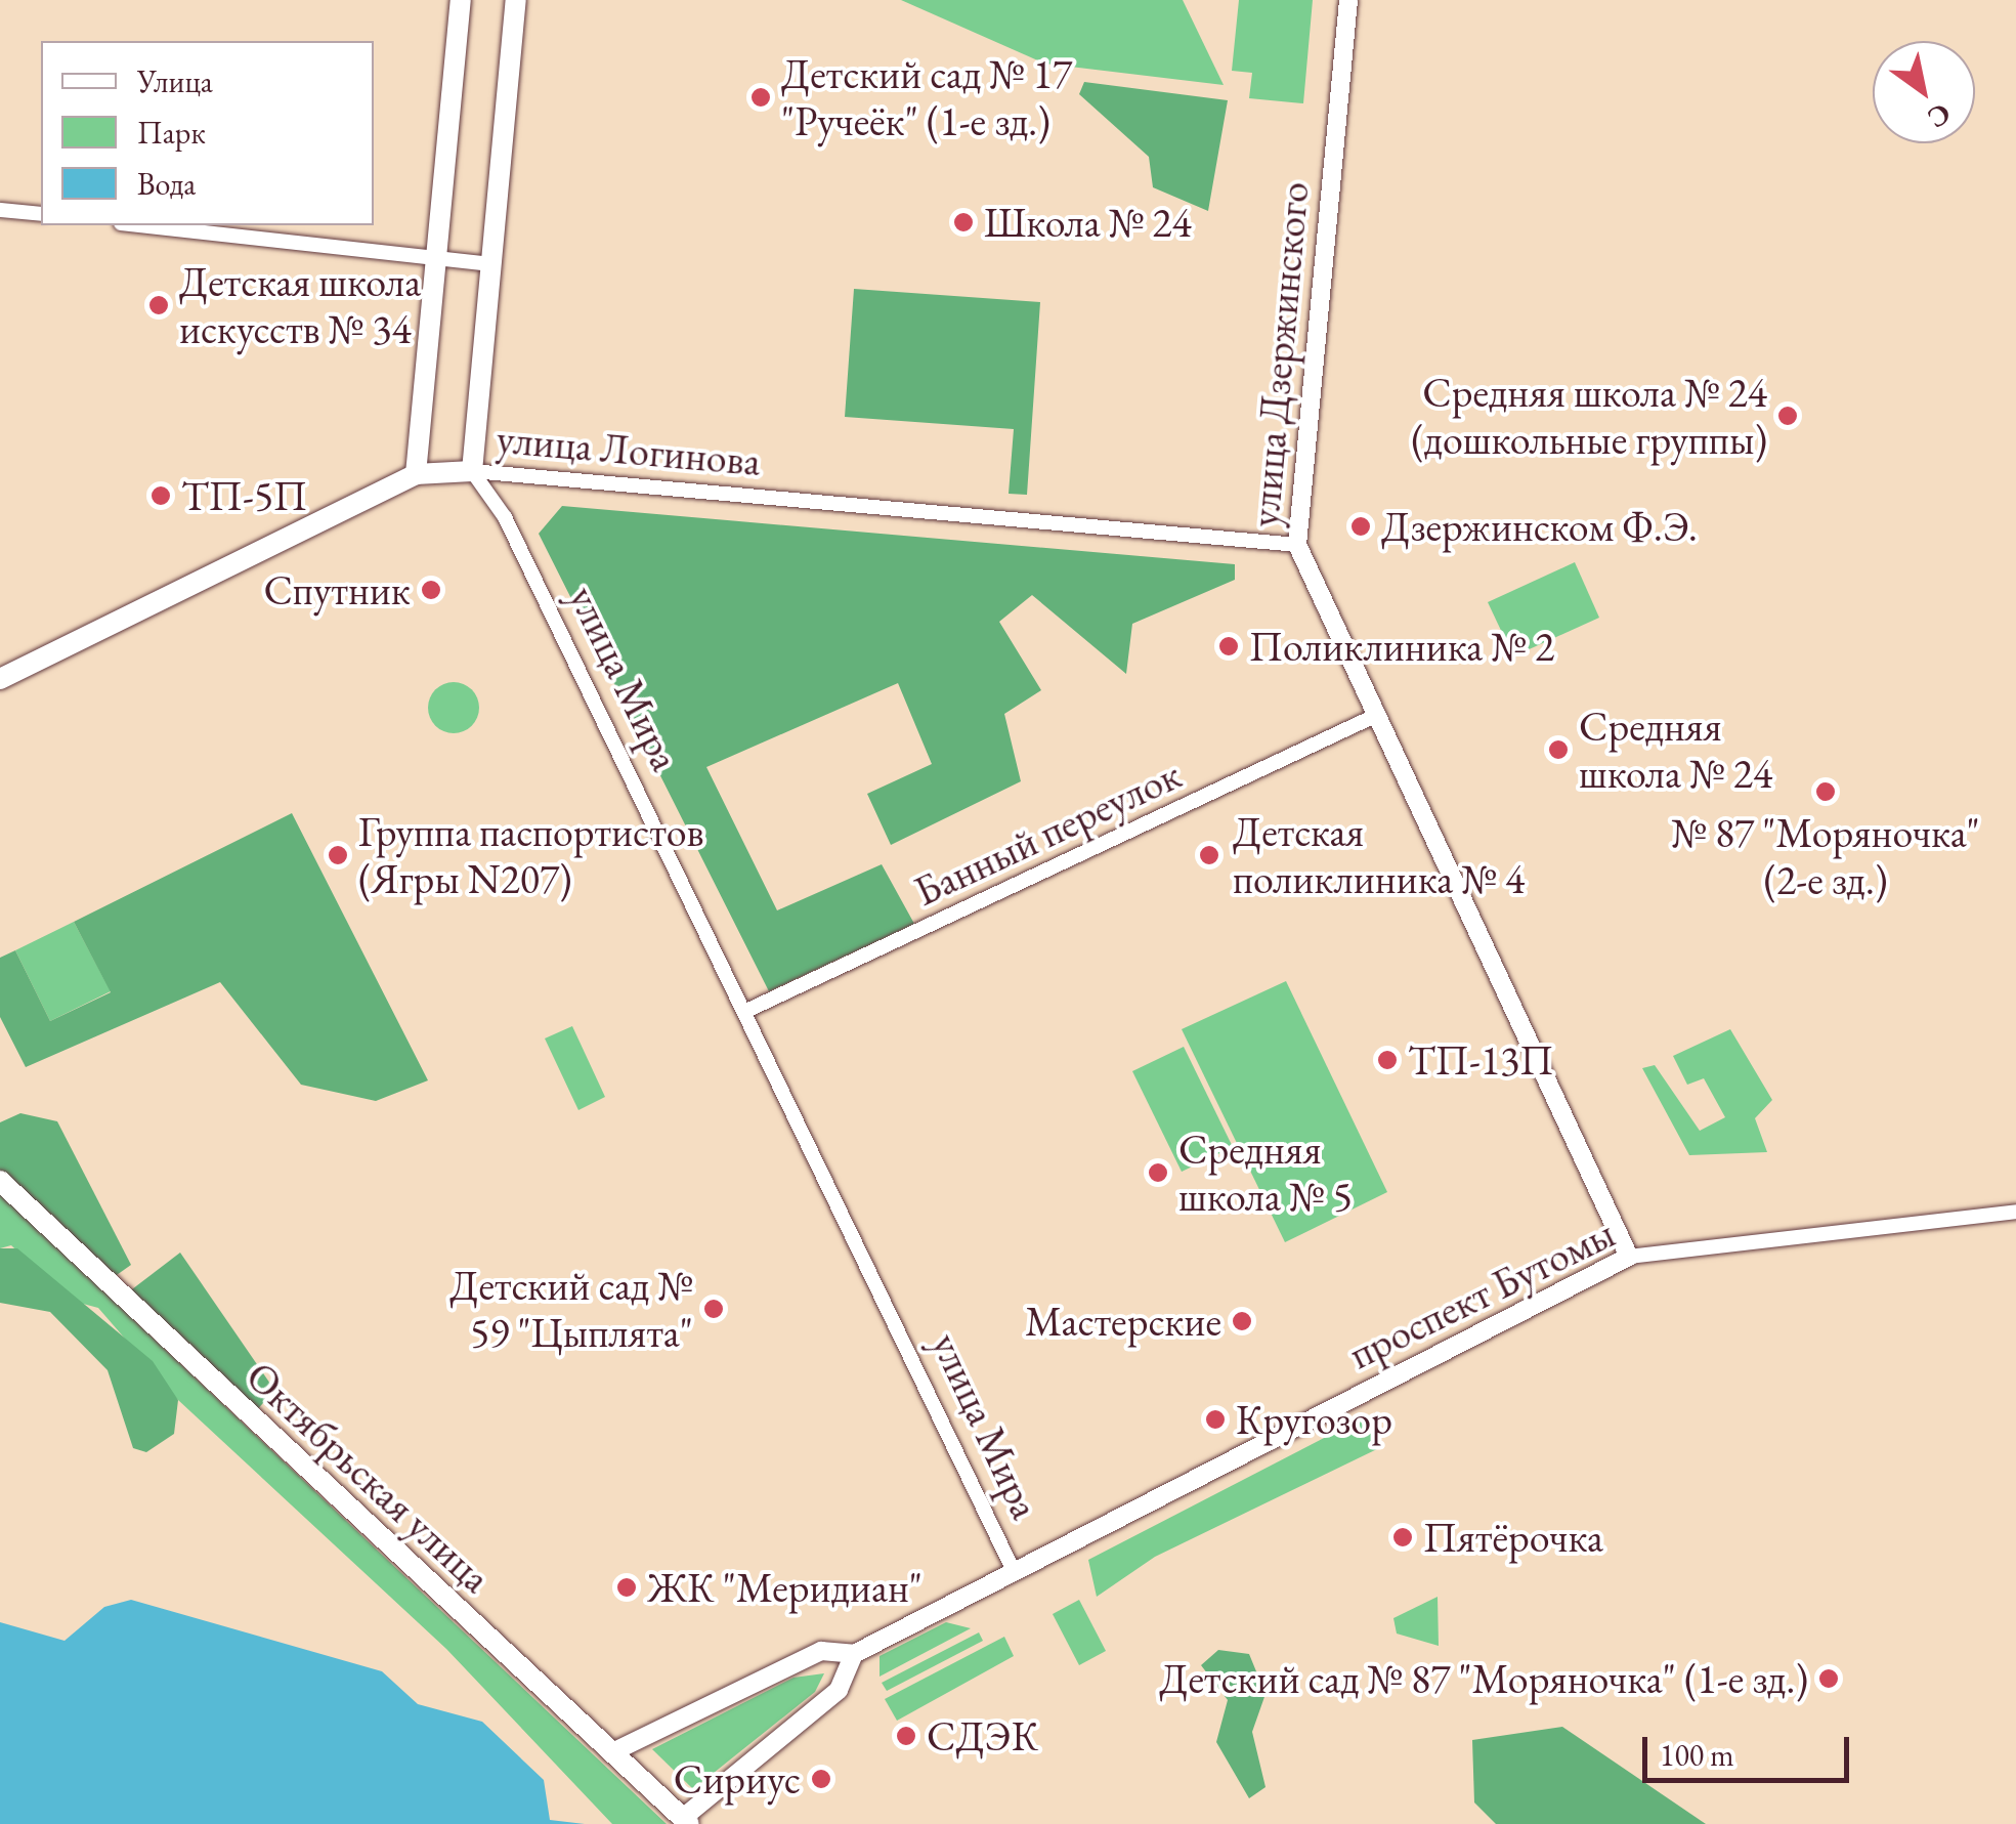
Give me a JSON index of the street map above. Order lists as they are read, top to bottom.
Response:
{
  "streets": {
    "main road": ["улица Логинова", "Октябрьская улица"],
    "street": [
      "улица Дзержинского",
      "улица Мира",
      "Банный переулок",
      "проспект Бутомы"
    ]
  },
  "crossings": [
    ["улица Дзержинского", "улица Логинова"],
    ["улица Дзержинского", "Банный переулок"],
    ["улица Дзержинского", "проспект Бутомы"],
    ["улица Логинова", "улица Мира"],
    ["улица Мира", "Банный переулок"],
    ["улица Мира", "проспект Бутомы"],
    ["проспект Бутомы", "Октябрьская улица"]
  ],
  "places": [
    "Детский сад № 17 \"Ручеёк\" (1-е зд.)",
    "Школа № 24",
    "Детская школа искусств № 34",
    "Средняя школа № 24 (дошкольные группы)",
    "ТП-5П",
    "Дзержинском Ф.Э.",
    "Спутник",
    "Поликлиника № 2",
    "Средняя школа № 24",
    "№ 87 \"Моряночка\" (2-е зд.)",
    "Группа паспортистов (Ягры N207)",
    "Детская поликлиника № 4",
    "ТП-13П",
    "Средняя школа № 5",
    "Детский сад № 59 \"Цыплята\"",
    "Мастерские",
    "Кругозор",
    "Пятёрочка",
    "ЖК \"Меридиан\"",
    "Детский сад № 87 \"Моряночка\" (1-е зд.)",
    "СДЭК",
    "Сириус"
  ],
  "legend": ["Улица", "Парк", "Вода"],
  "scale_bar": "100 m",
  "north": "bottom right"
}
